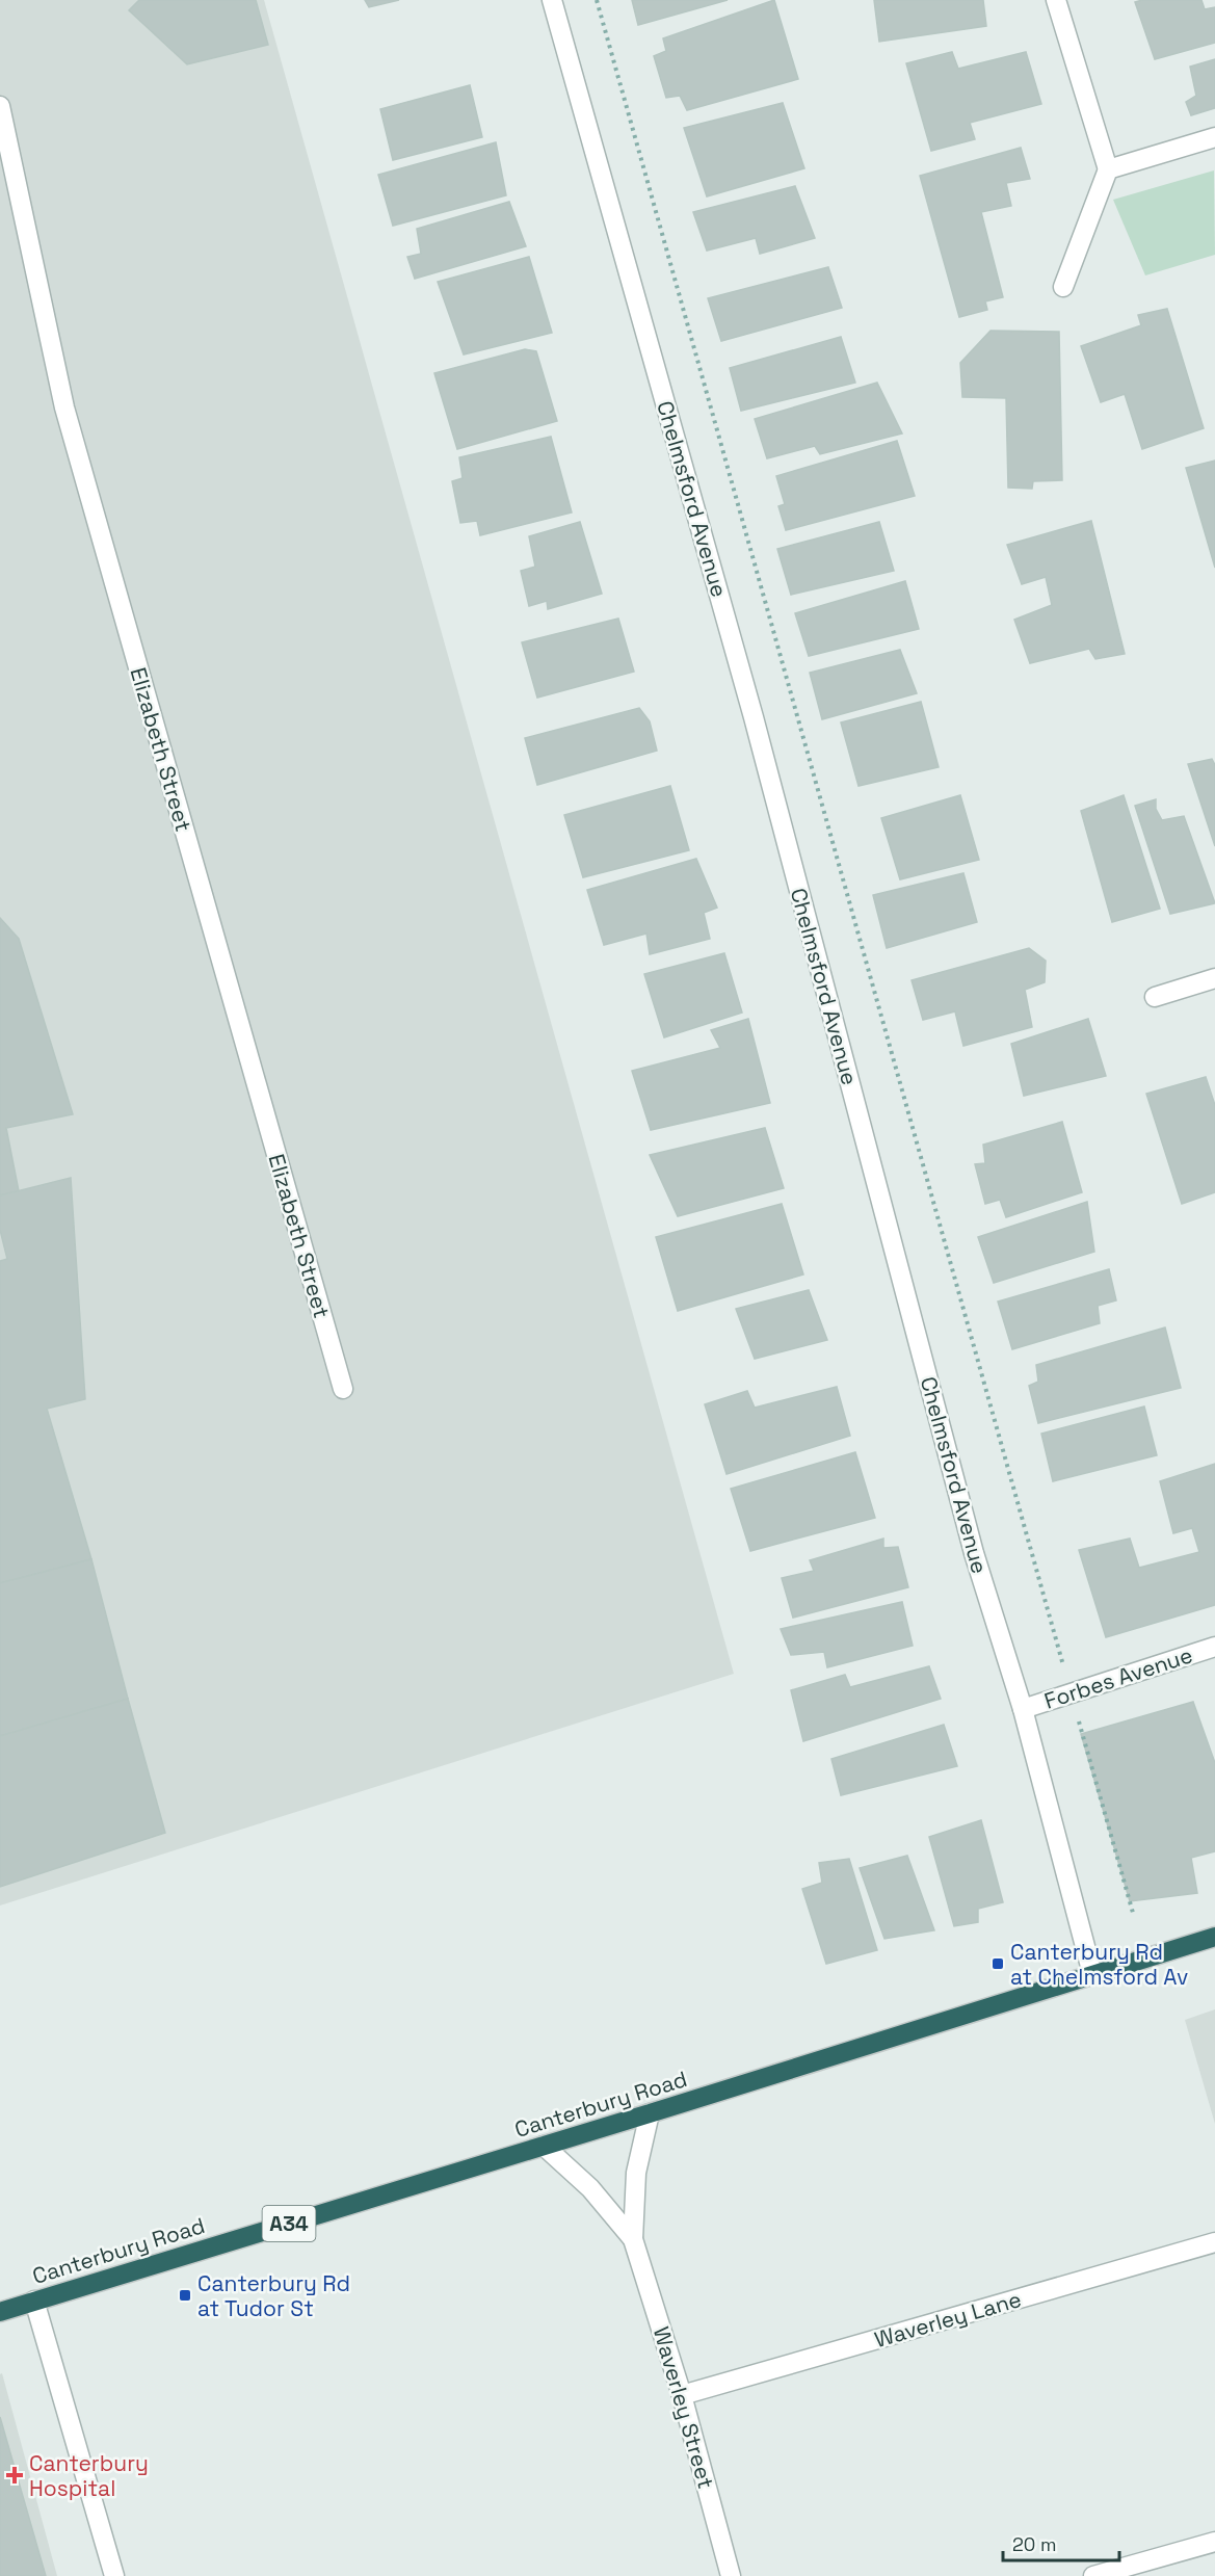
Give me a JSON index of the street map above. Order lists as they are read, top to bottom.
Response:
{
  "streets": {
    "highway": ["Canterbury Road", "A34"],
    "street": [
      "Chelmsford Avenue",
      "Elizabeth Street",
      "Forbes Avenue",
      "Waverley Lane",
      "Waverley Street"
    ]
  },
  "crossings": [
    ["Chelmsford Avenue", "Forbes Avenue"],
    ["Chelmsford Avenue", "Canterbury Road"],
    ["Canterbury Road", "Waverley Street"],
    ["Waverley Lane", "Waverley Street"]
  ],
  "places": {
    "transit": ["Canterbury Rd at Chelmsford Av", "Canterbury Rd at Tudor St"],
    "health": ["Canterbury Hospital"]
  },
  "scale_bar": "20 m"
}
